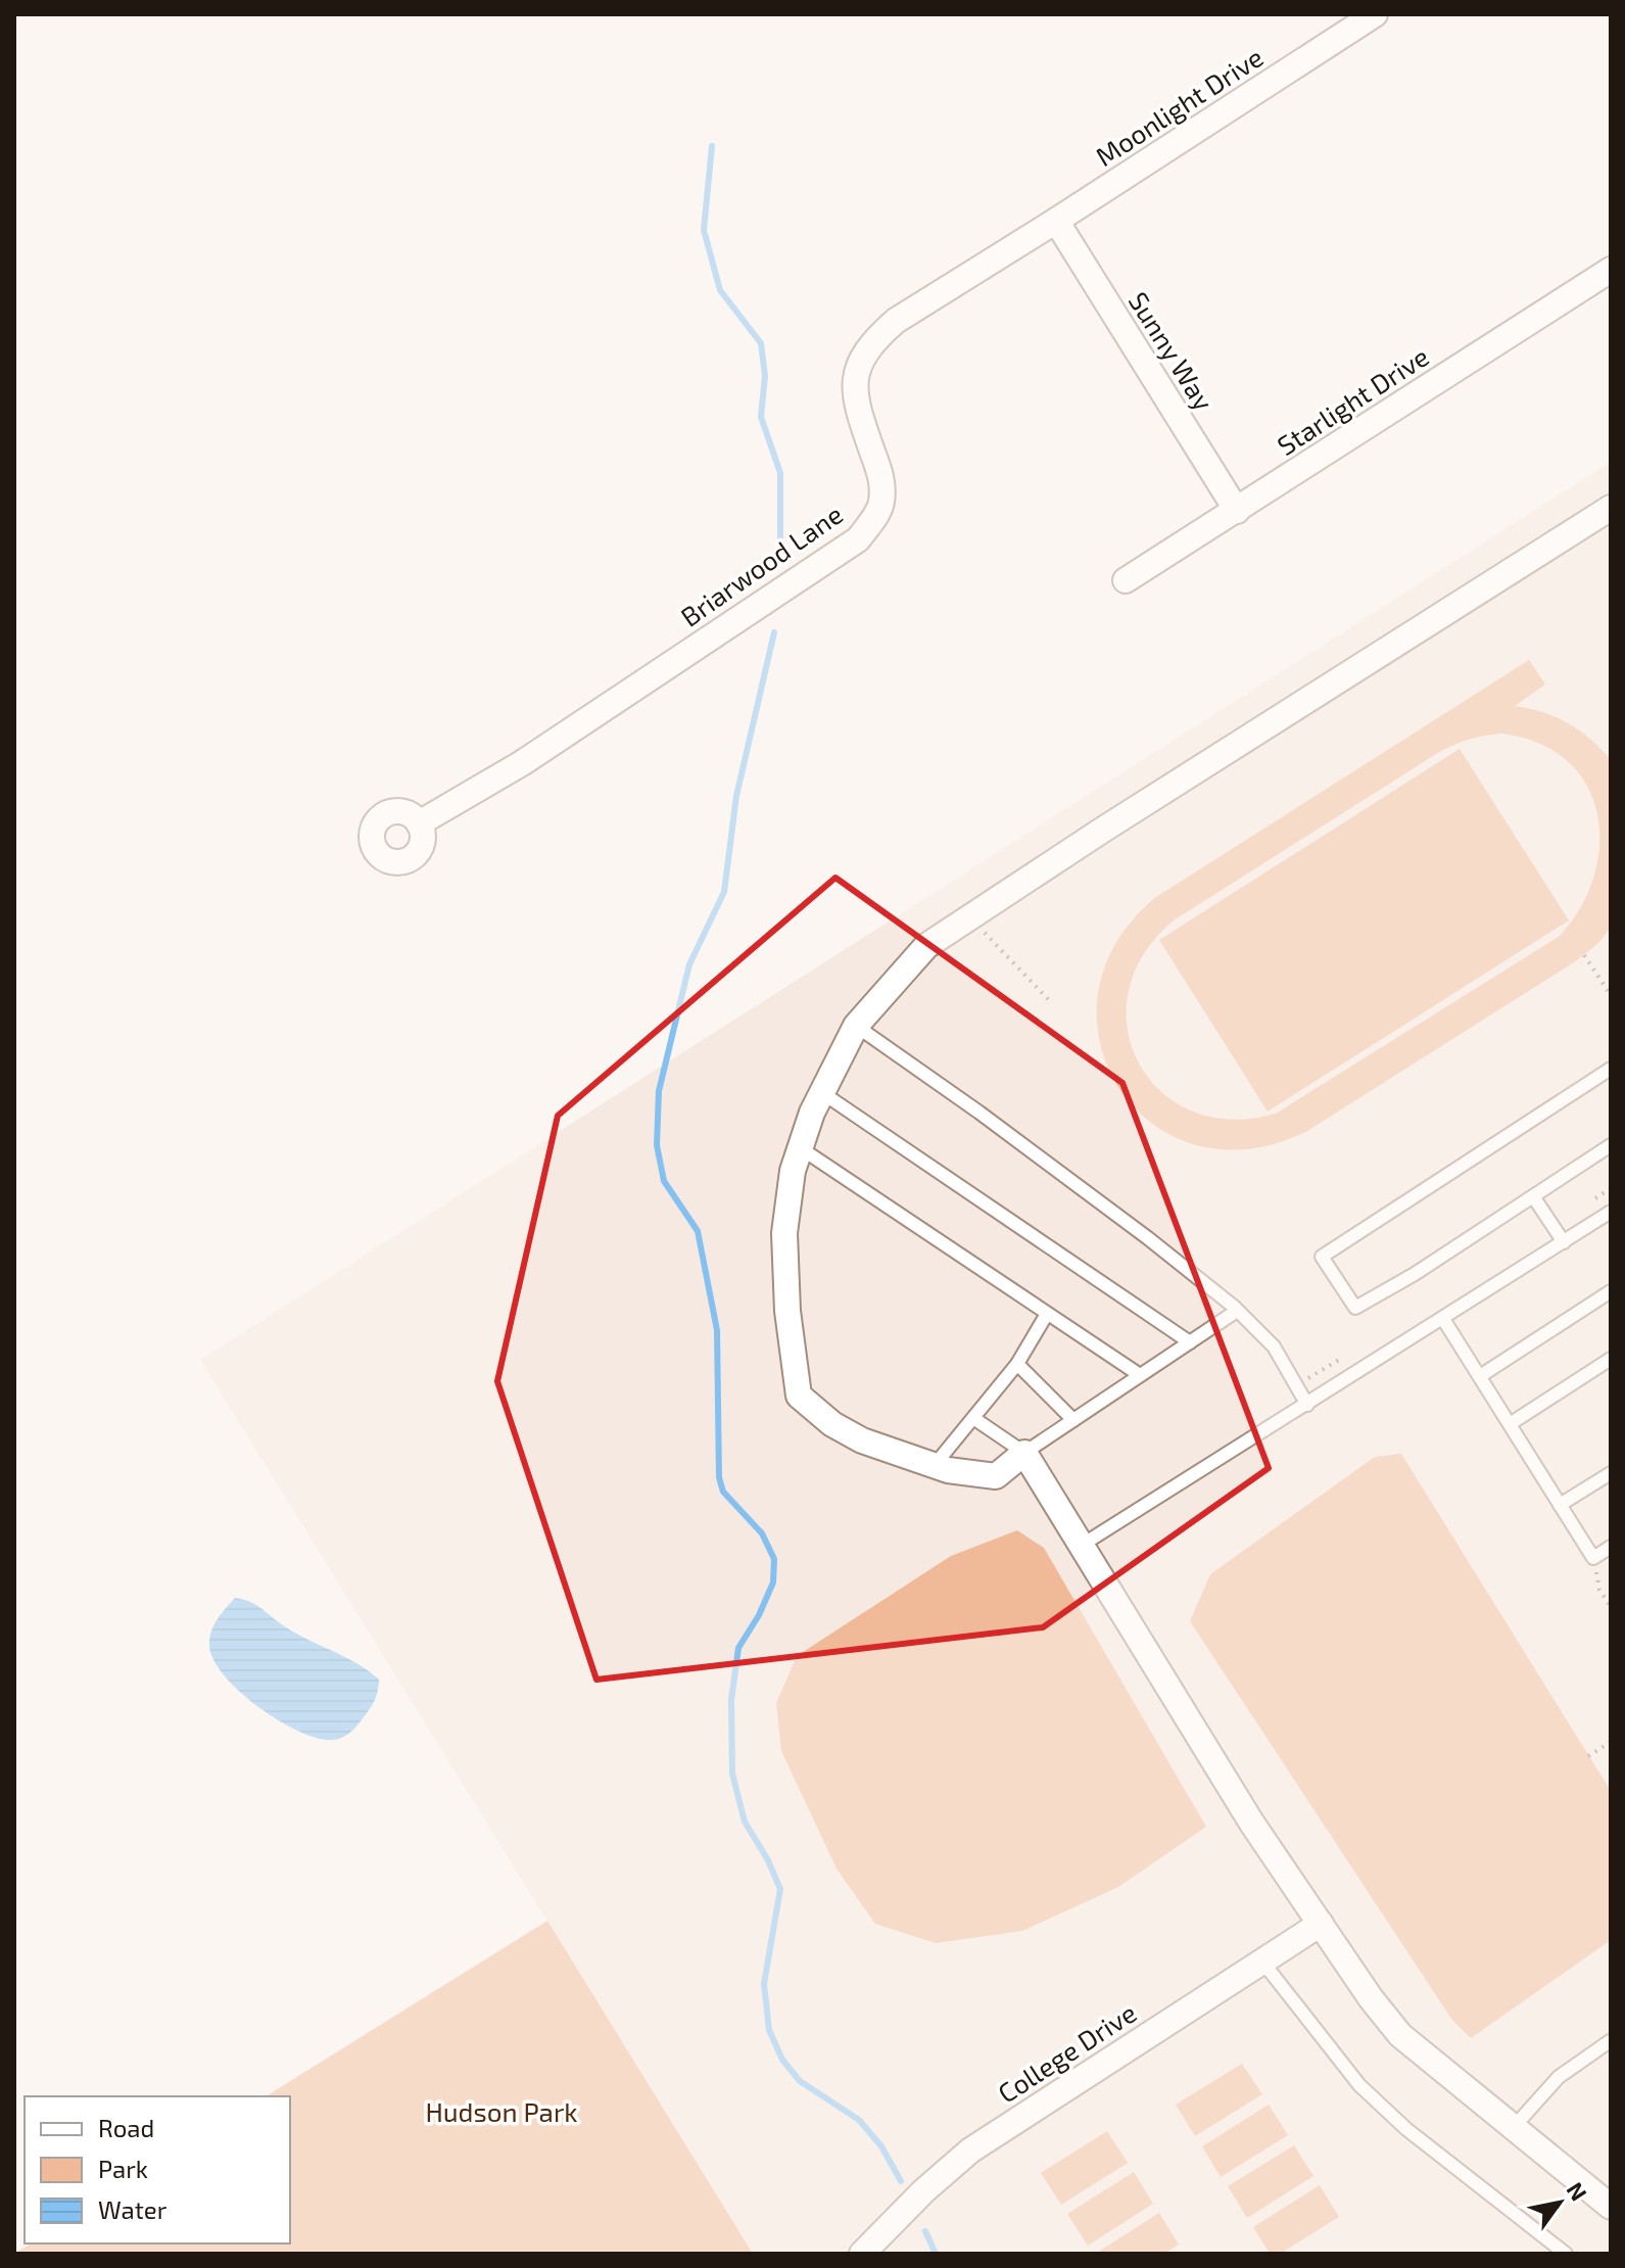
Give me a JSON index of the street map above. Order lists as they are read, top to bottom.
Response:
{
  "streets": {
    "street": [
      "Moonlight Drive",
      "Sunny Way",
      "Starlight Drive",
      "Briarwood Lane",
      "College Drive"
    ]
  },
  "crossings": [
    ["Moonlight Drive", "Sunny Way"],
    ["Moonlight Drive", "Briarwood Lane"],
    ["Sunny Way", "Starlight Drive"],
    ["Sunny Way", "Briarwood Lane"]
  ],
  "parks": ["Hudson Park"],
  "legend": ["Road", "Park", "Water"],
  "north": "top right"
}
